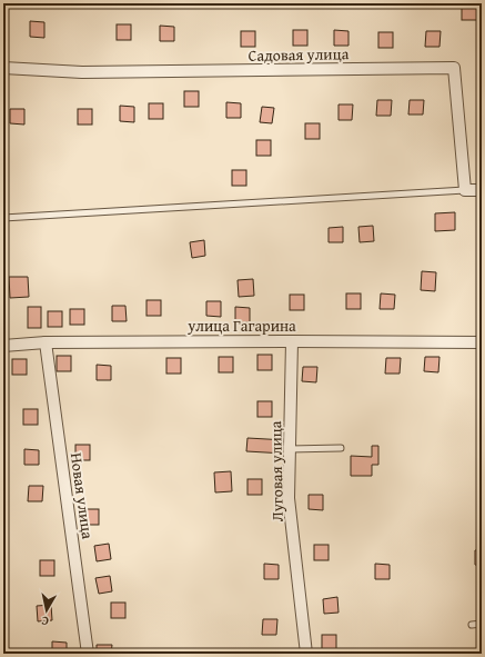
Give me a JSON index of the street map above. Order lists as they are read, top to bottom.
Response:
{
  "streets": {
    "street": [
      "Садовая улица",
      "улица Гагарина",
      "Луговая улица",
      "Новая улица"
    ]
  },
  "crossings": [
    ["улица Гагарина", "Луговая улица"],
    ["улица Гагарина", "Новая улица"]
  ],
  "north": "bottom"
}
